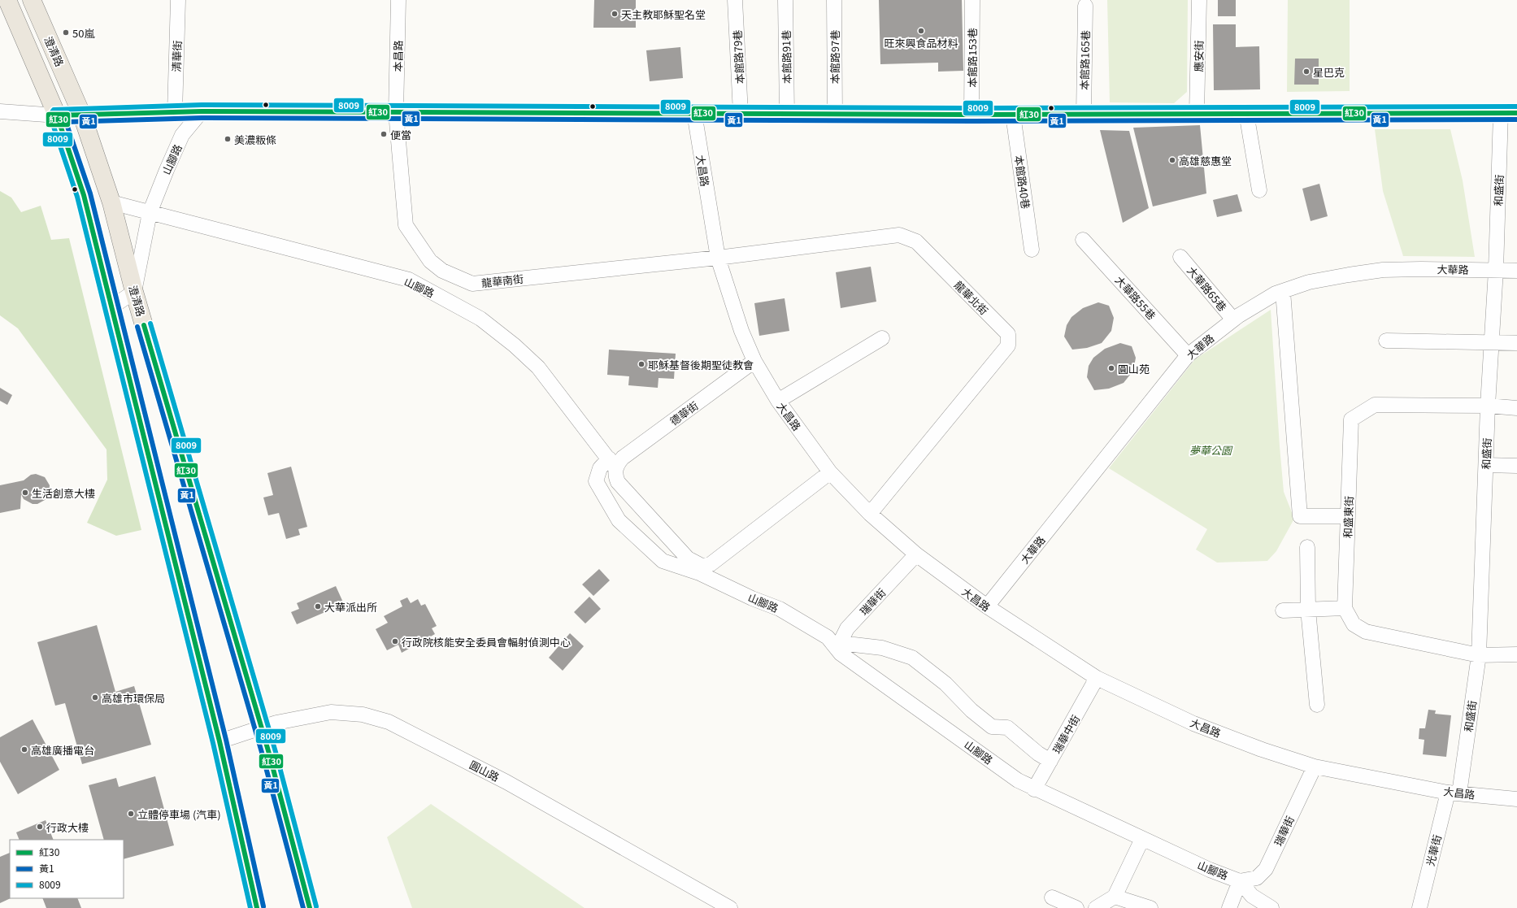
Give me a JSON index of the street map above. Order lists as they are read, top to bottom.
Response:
{
  "streets": {
    "main road": ["澄清路"],
    "street": [
      "清華街",
      "本昌路",
      "應安街",
      "本館路79巷",
      "本館路91巷",
      "本館路97巷",
      "本館路153巷",
      "本館路165巷",
      "山腳路",
      "大昌路",
      "本館路40巷",
      "和盛街",
      "大華路",
      "龍華南街",
      "大華路65巷",
      "龍華北街",
      "大華路55巷",
      "德華街",
      "和盛東街",
      "瑞華街",
      "瑞華中街",
      "圓山路",
      "光華街"
    ]
  },
  "crossings": [
    ["澄清路", "山腳路"],
    ["澄清路", "圓山路"],
    ["本昌路", "龍華南街"],
    ["山腳路", "德華街"],
    ["山腳路", "瑞華街"],
    ["山腳路", "瑞華中街"],
    ["大昌路", "和盛街"],
    ["大昌路", "大華路"],
    ["大昌路", "龍華南街"],
    ["大昌路", "龍華北街"],
    ["大昌路", "德華街"],
    ["大昌路", "瑞華街"],
    ["大昌路", "瑞華中街"],
    ["大昌路", "光華街"],
    ["和盛街", "大華路"],
    ["和盛街", "和盛東街"],
    ["和盛街", "光華街"],
    ["大華路", "大華路65巷"],
    ["大華路", "大華路55巷"],
    ["龍華南街", "龍華北街"]
  ],
  "parks": ["夢華公園"],
  "places": [
    "天主教耶穌聖名堂",
    "旺來興食品材料",
    "50嵐",
    "星巴克",
    "便當",
    "美濃粄條",
    "高雄慈惠堂",
    "耶穌基督後期聖徒教會",
    "圓山苑",
    "生活創意大樓",
    "大華派出所",
    "行政院核能安全委員會輻射偵測中心",
    "高雄市環保局",
    "高雄廣播電台",
    "立體停車場 (汽車)",
    "行政大樓"
  ],
  "lines": ["transit line 8009", "transit line 紅30", "transit line 黃1"],
  "legend": ["紅30", "黃1", "8009"]
}
